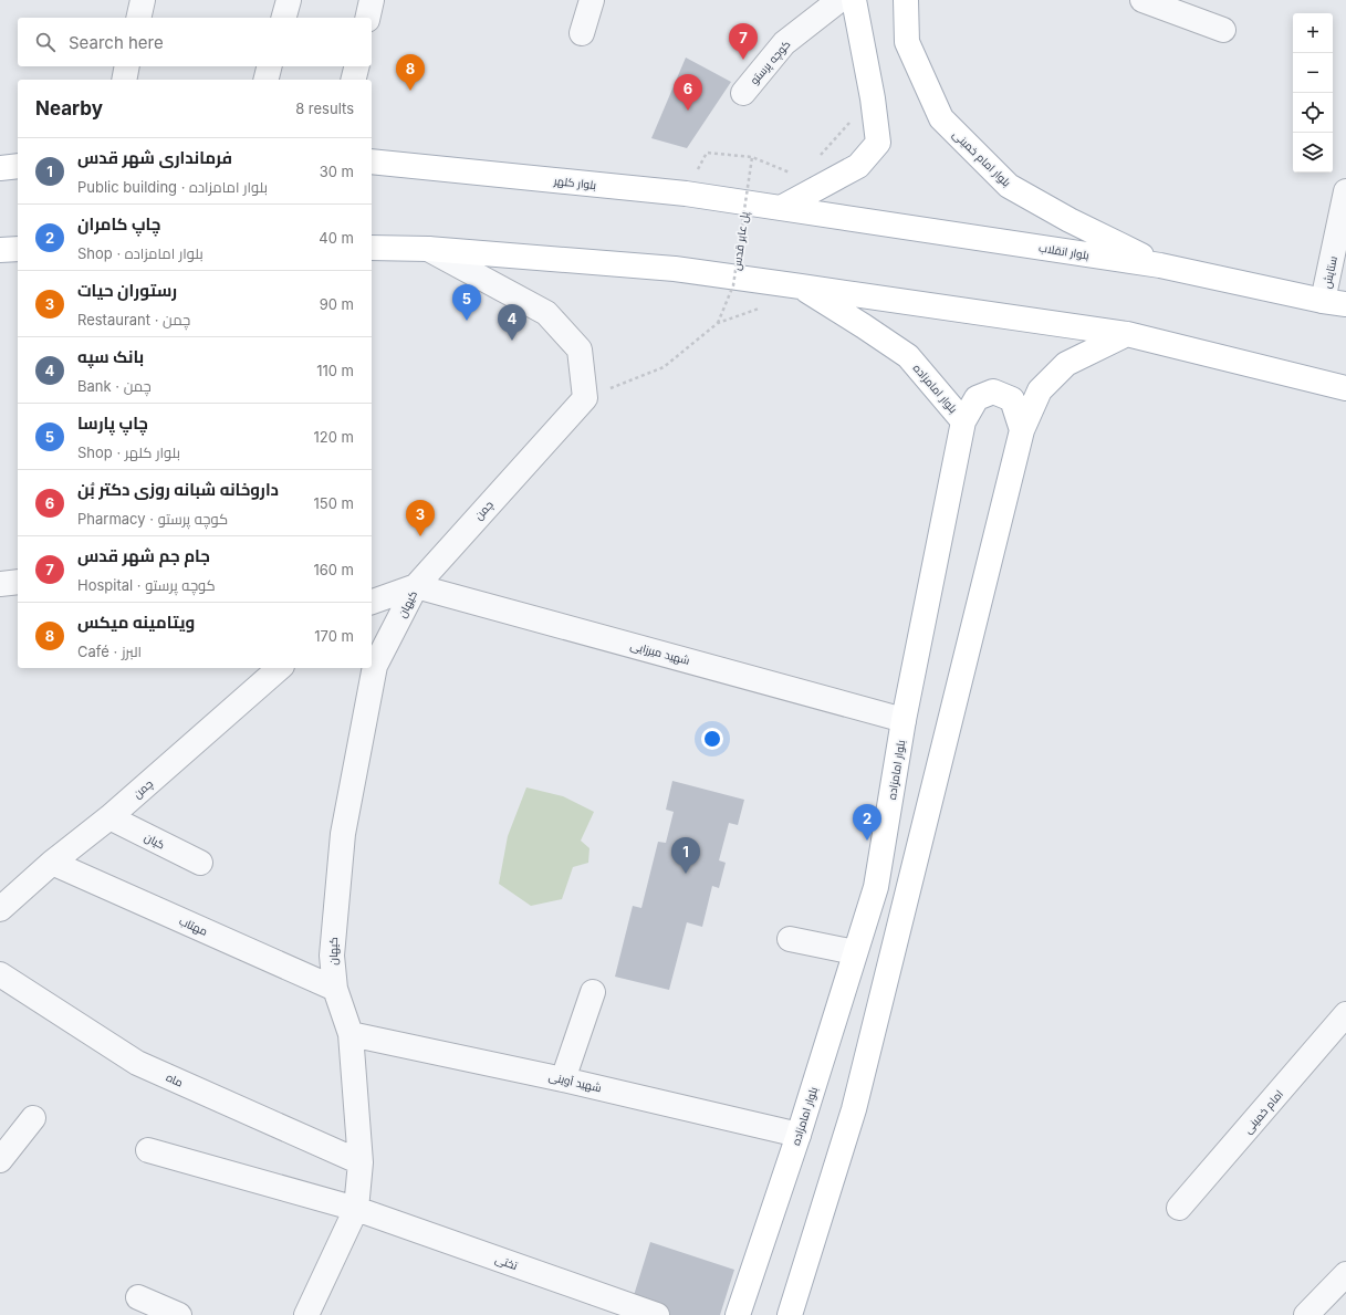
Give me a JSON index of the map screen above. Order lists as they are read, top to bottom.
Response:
{
  "streets": {
    "main road": [
      "بلوار امام خمینی",
      "بلوار کلهر",
      "بلوار انقلاب",
      "بلوار امامزاده"
    ],
    "street": [
      "کوچه پرستو",
      "ستایش",
      "چمن",
      "کیهان",
      "شهید میرزایی",
      "کیان",
      "مهتاب",
      "ماه",
      "شهید آوینی",
      "امام خمینی",
      "تختی"
    ],
    "path": ["پل عابر قدس"]
  },
  "crossings": [
    ["بلوار امام خمینی", "بلوار انقلاب"],
    ["بلوار کلهر", "بلوار انقلاب"],
    ["بلوار انقلاب", "ستایش"],
    ["بلوار امامزاده", "شهید میرزایی"],
    ["بلوار امامزاده", "شهید آوینی"],
    ["چمن", "کیهان"],
    ["چمن", "شهید میرزایی"],
    ["چمن", "کیان"],
    ["چمن", "مهتاب"],
    ["کیهان", "شهید میرزایی"],
    ["کیهان", "مهتاب"],
    ["کیهان", "ماه"],
    ["کیهان", "شهید آوینی"],
    ["کیهان", "تختی"]
  ],
  "page": {
    "map_buttons": ["+", "−"],
    "search": "Search here",
    "pins": [
      "7",
      "8",
      "6",
      "5",
      "4",
      "3",
      "2",
      "1"
    ],
    "heading": ["Nearby", "8 results"],
    "list": [
      {
        "mark": "1",
        "name": "فرمانداری شهر قدس",
        "note": "Public building · بلوار امامزاده",
        "value": "30 m"
      },
      {
        "mark": "2",
        "name": "چاپ کامران",
        "note": "Shop · بلوار امامزاده",
        "value": "40 m"
      },
      {
        "mark": "3",
        "name": "رستوران حیات",
        "note": "Restaurant · چمن",
        "value": "90 m"
      },
      {
        "mark": "4",
        "name": "بانک سپه",
        "note": "Bank · چمن",
        "value": "110 m"
      },
      {
        "mark": "5",
        "name": "چاپ پارسا",
        "note": "Shop · بلوار کلهر",
        "value": "120 m"
      },
      {
        "mark": "6",
        "name": "داروخانه شبانه روزی دکتر بُن",
        "note": "Pharmacy · کوچه پرستو",
        "value": "150 m"
      },
      {
        "mark": "7",
        "name": "جام جم شهر قدس",
        "note": "Hospital · کوچه پرستو",
        "value": "160 m"
      },
      {
        "mark": "8",
        "name": "ویتامینه میکس",
        "note": "Café · البرز",
        "value": "170 m"
      }
    ]
  }
}
